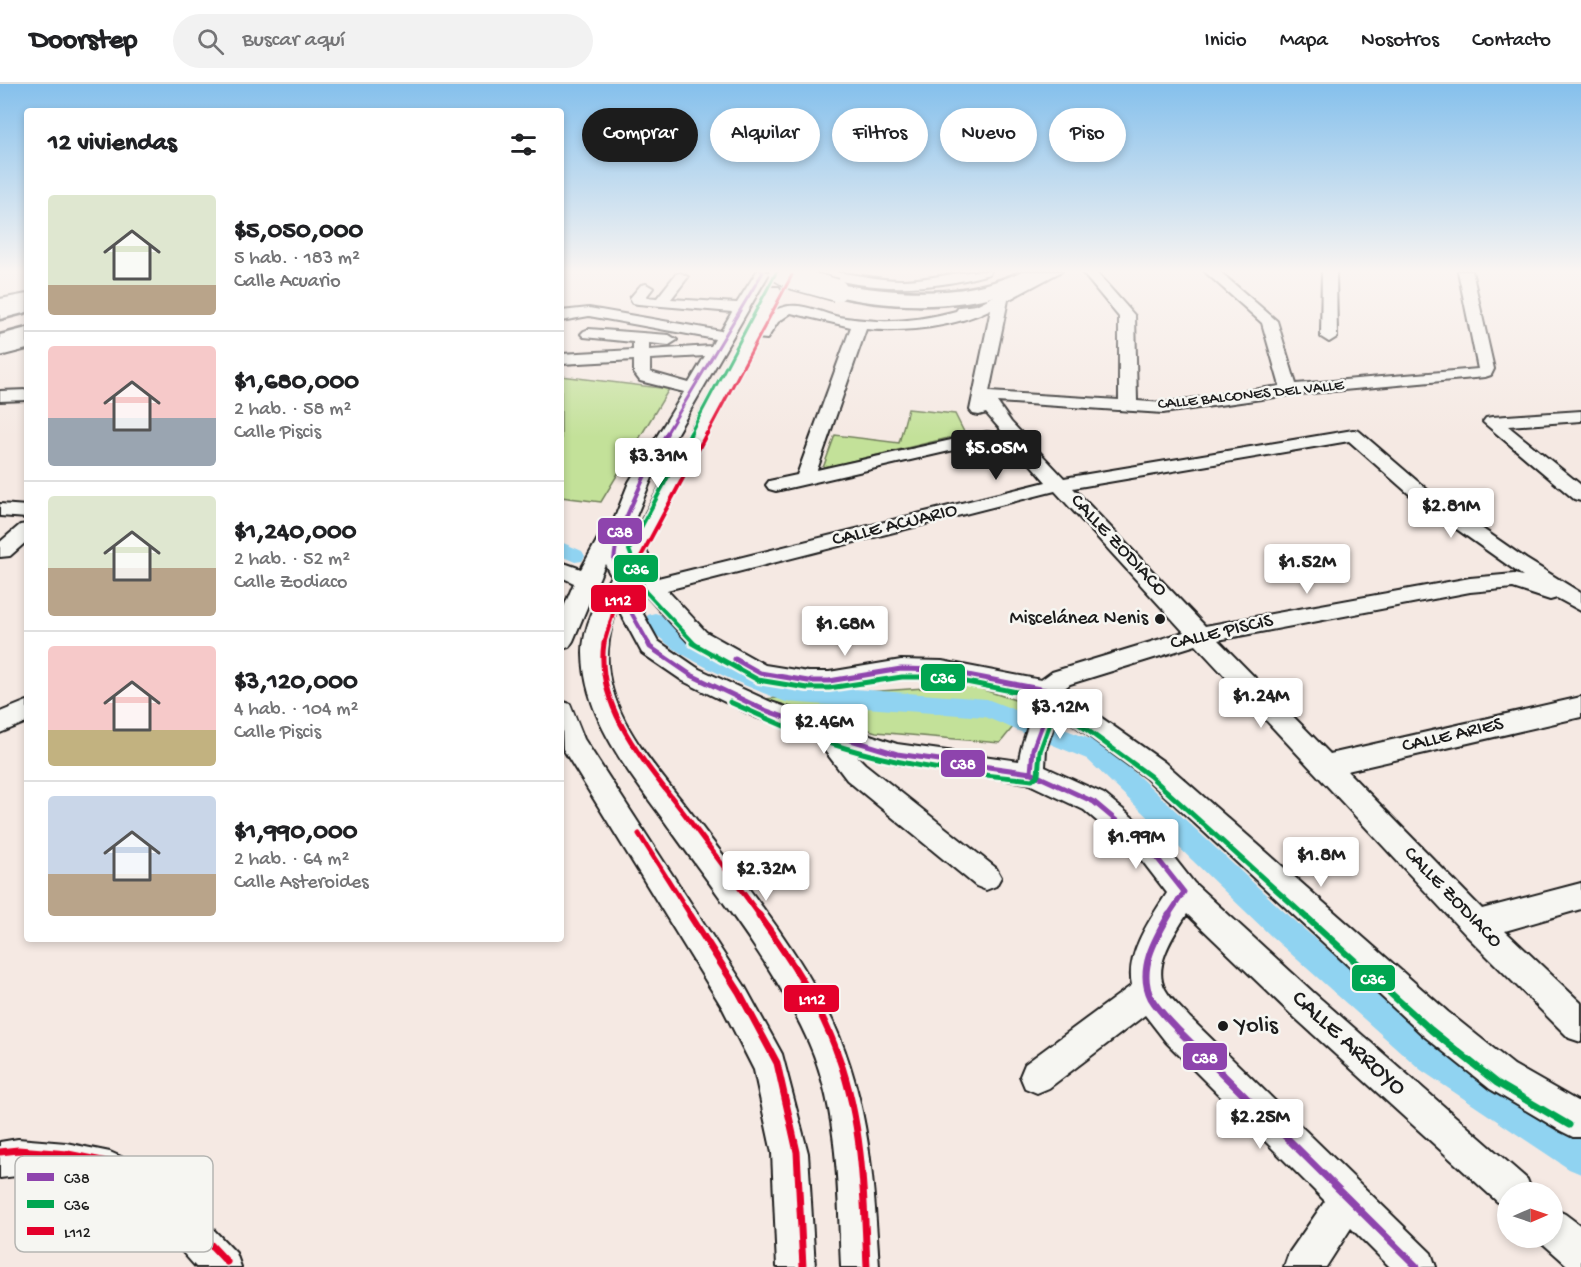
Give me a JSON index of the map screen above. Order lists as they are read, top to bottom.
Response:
{
  "streets": {
    "street": [
      "CALLE BALCONES DEL VALLE",
      "CALLE ACUARIO",
      "CALLE ZODIACO",
      "CALLE PISCIS",
      "CALLE ARIES",
      "CALLE ARROYO"
    ]
  },
  "crossings": [
    ["CALLE BALCONES DEL VALLE", "CALLE ZODIACO"],
    ["CALLE ACUARIO", "CALLE ZODIACO"],
    ["CALLE ACUARIO", "CALLE PISCIS"],
    ["CALLE ZODIACO", "CALLE PISCIS"],
    ["CALLE ZODIACO", "CALLE ARIES"]
  ],
  "places": ["Miscelánea Nenis", "Yolis"],
  "lines": ["transit line C38", "transit line C36", "transit line L112"],
  "legend": ["C38", "C36", "L112"],
  "north": "right",
  "page": {
    "header": "Doorstep",
    "search": "Buscar aquí",
    "nav": [
      "Inicio",
      "Mapa",
      "Nosotros",
      "Contacto"
    ],
    "chip": [
      "Comprar",
      "Alquilar",
      "Filtros",
      "Nuevo",
      "Piso"
    ],
    "heading": "12 viviendas",
    "list": [
      {
        "name": "$5,050,000",
        "note": "5 hab. · 183 m² · Calle Acuario"
      },
      {
        "name": "$1,680,000",
        "note": "2 hab. · 58 m² · Calle Piscis"
      },
      {
        "name": "$1,240,000",
        "note": "2 hab. · 52 m² · Calle Zodiaco"
      },
      {
        "name": "$3,120,000",
        "note": "4 hab. · 104 m² · Calle Piscis"
      },
      {
        "name": "$1,990,000",
        "note": "2 hab. · 64 m² · Calle Asteroides"
      }
    ],
    "price": [
      "$5.05M",
      "$3.31M",
      "$2.81M",
      "$1.52M",
      "$1.68M",
      "$1.24M",
      "$3.12M",
      "$2.46M",
      "$1.99M",
      "$1.8M",
      "$2.32M",
      "$2.25M"
    ]
  }
}
